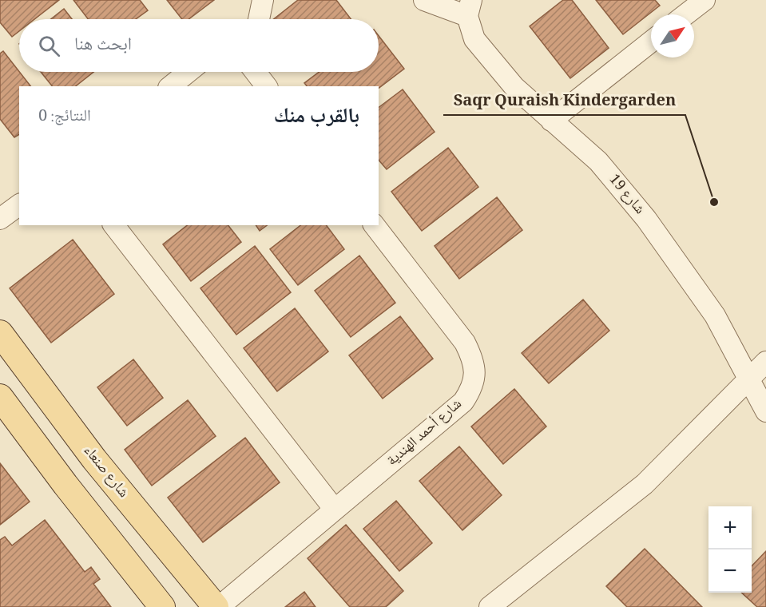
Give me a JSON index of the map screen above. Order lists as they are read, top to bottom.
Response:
{
  "streets": {
    "main road": ["شارع صنعاء"],
    "street": ["شارع 19", "شارع أحمد الهندية"]
  },
  "crossings": [
    ["شارع أحمد الهندية", "شارع صنعاء"]
  ],
  "places": ["Saqr Quraish Kindergarden"],
  "north": "top right",
  "page": {
    "search": "ابحث هنا",
    "heading": ["بالقرب منك", "النتائج: 0"],
    "map_buttons": ["+", "−"]
  }
}
